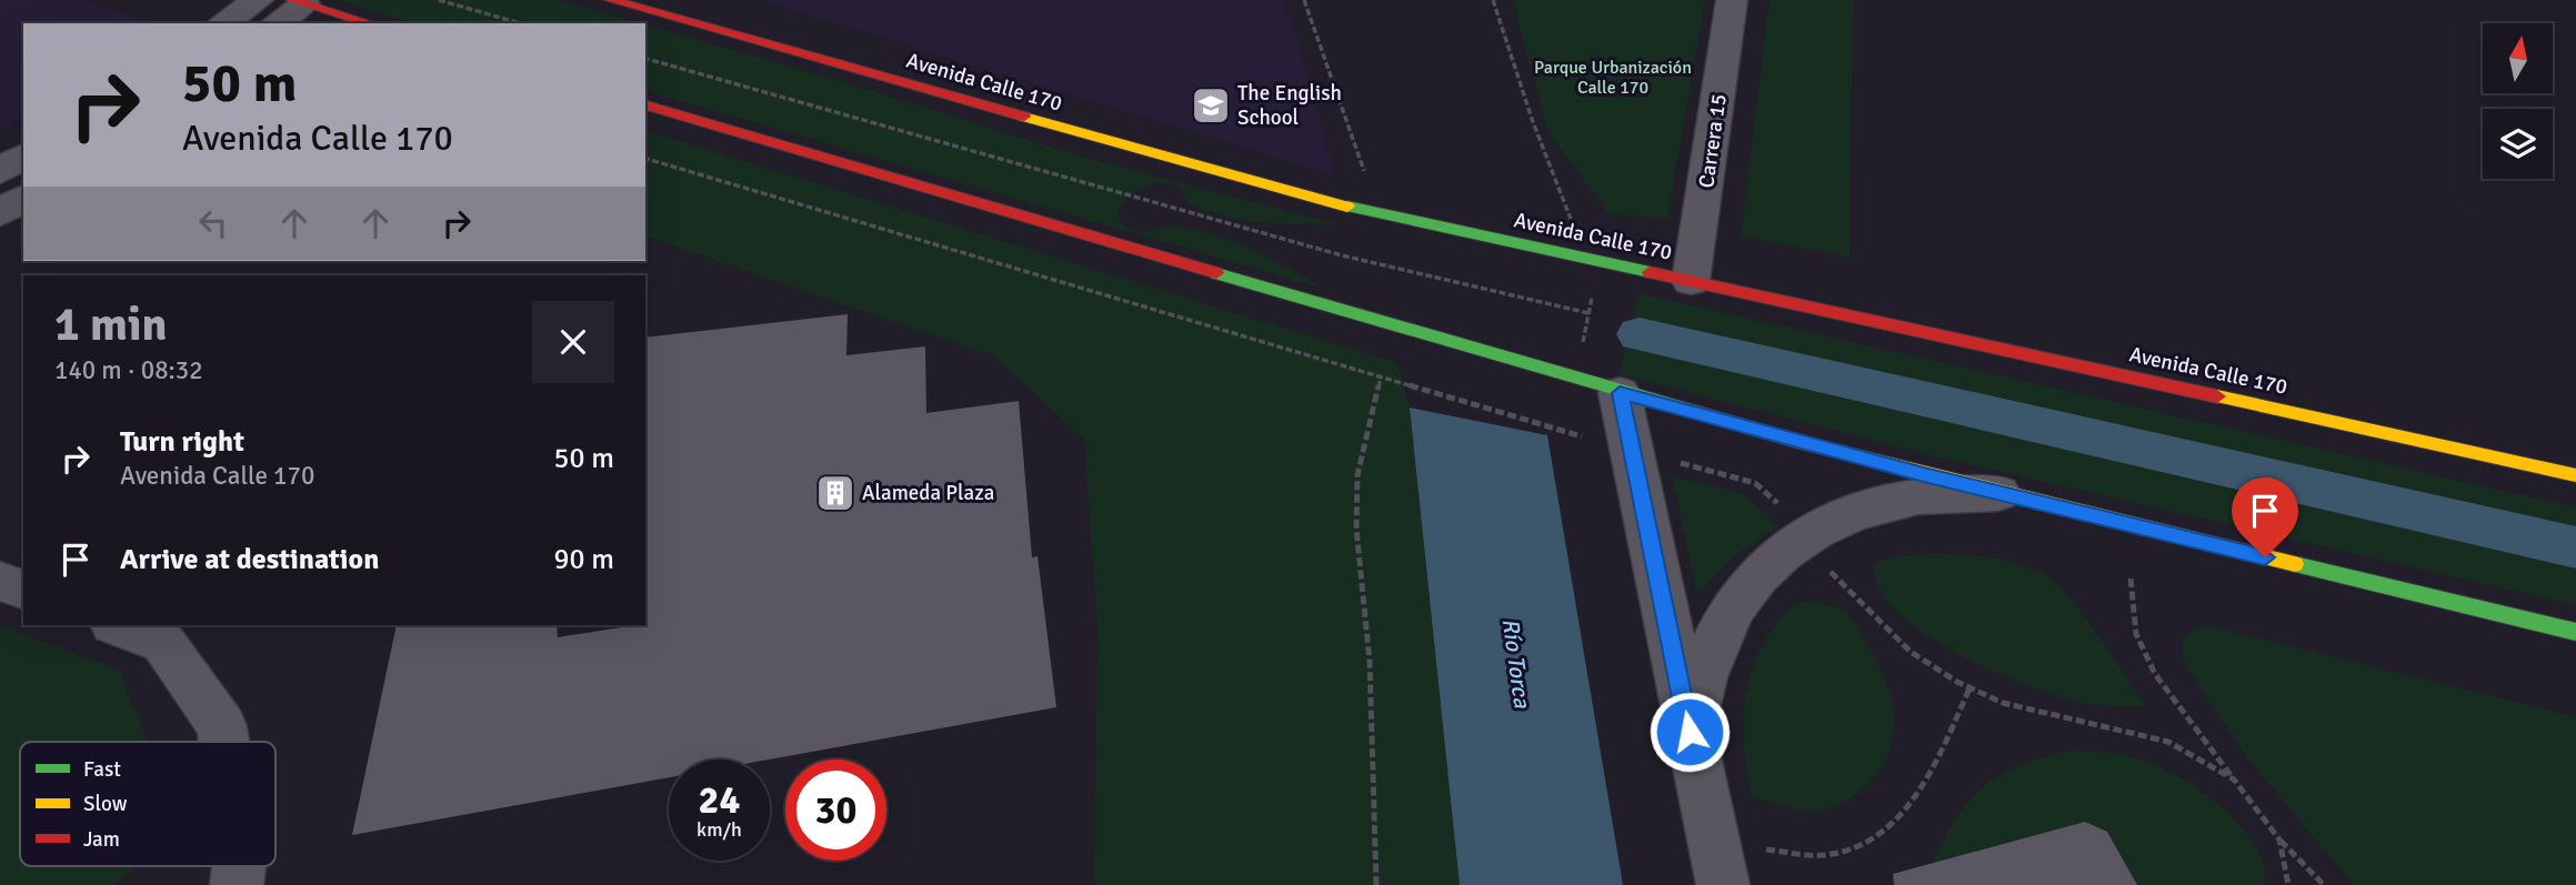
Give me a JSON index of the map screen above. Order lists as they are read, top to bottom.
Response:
{
  "streets": {
    "main road": ["Avenida Calle 170"],
    "street": ["Carrera 15"]
  },
  "crossings": [
    ["Avenida Calle 170", "Carrera 15"]
  ],
  "water": ["Río Torca"],
  "parks": ["Parque Urbanización Calle 170"],
  "places": {
    "school or university": ["The English School"],
    "building": ["Alameda Plaza"]
  },
  "legend": ["Fast", "Slow", "Jam"],
  "north": "top",
  "page": {
    "turn": ["50 m", "Avenida Calle 170"],
    "heading": ["1 min", "140 m · 08:32"],
    "list": [
      {
        "name": "Turn right",
        "note": "Avenida Calle 170",
        "value": "50 m"
      },
      {
        "name": "Arrive at destination",
        "value": "90 m"
      }
    ],
    "speed": "24 km/h",
    "limit": "30"
  }
}
